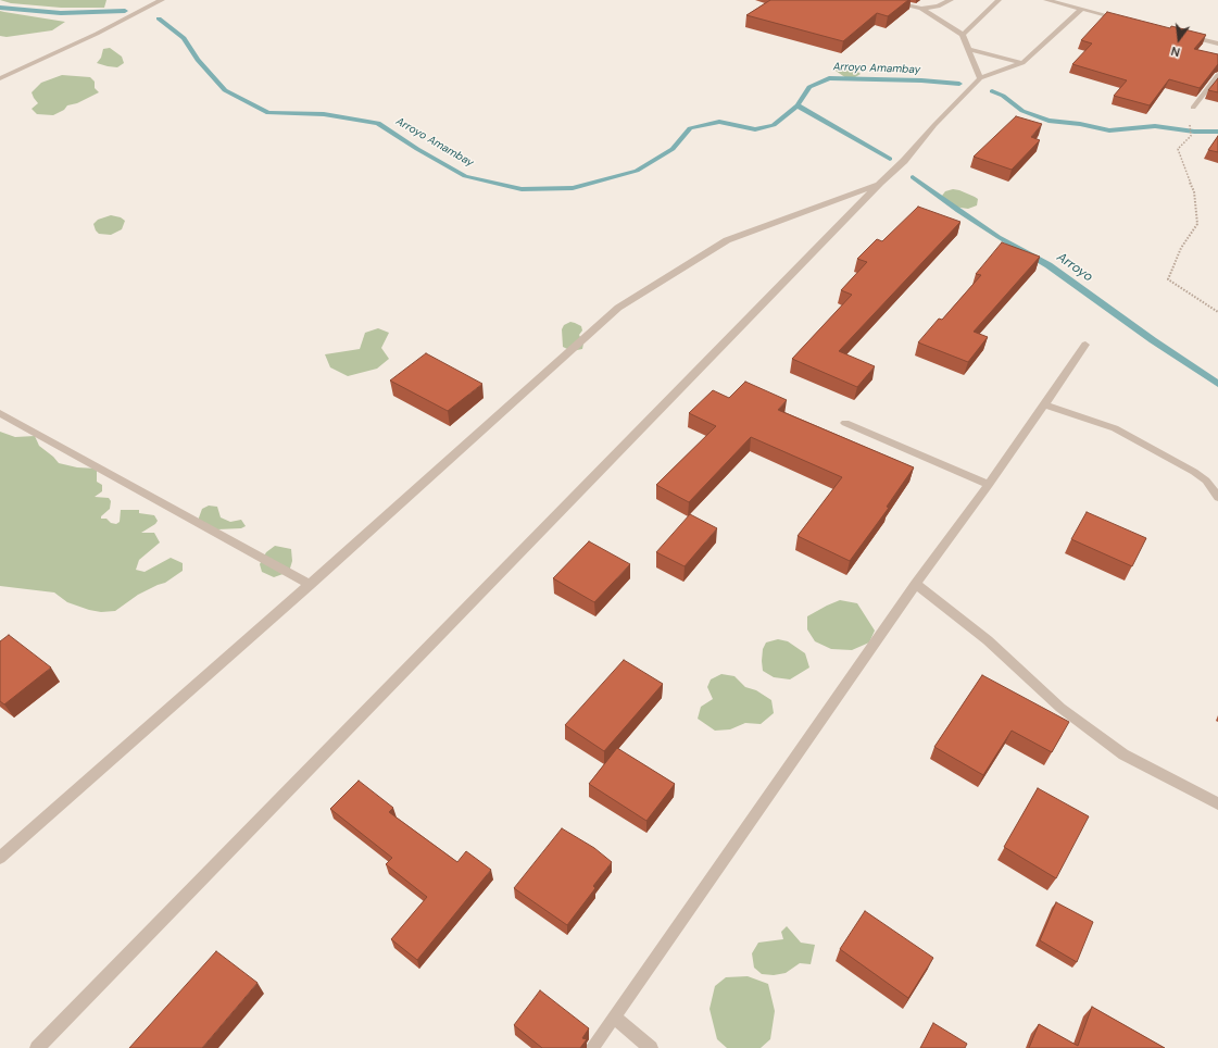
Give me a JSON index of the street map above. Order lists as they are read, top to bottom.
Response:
{
  "water": ["Arroyo Amambay", "Arroyo"],
  "north": "bottom"
}
